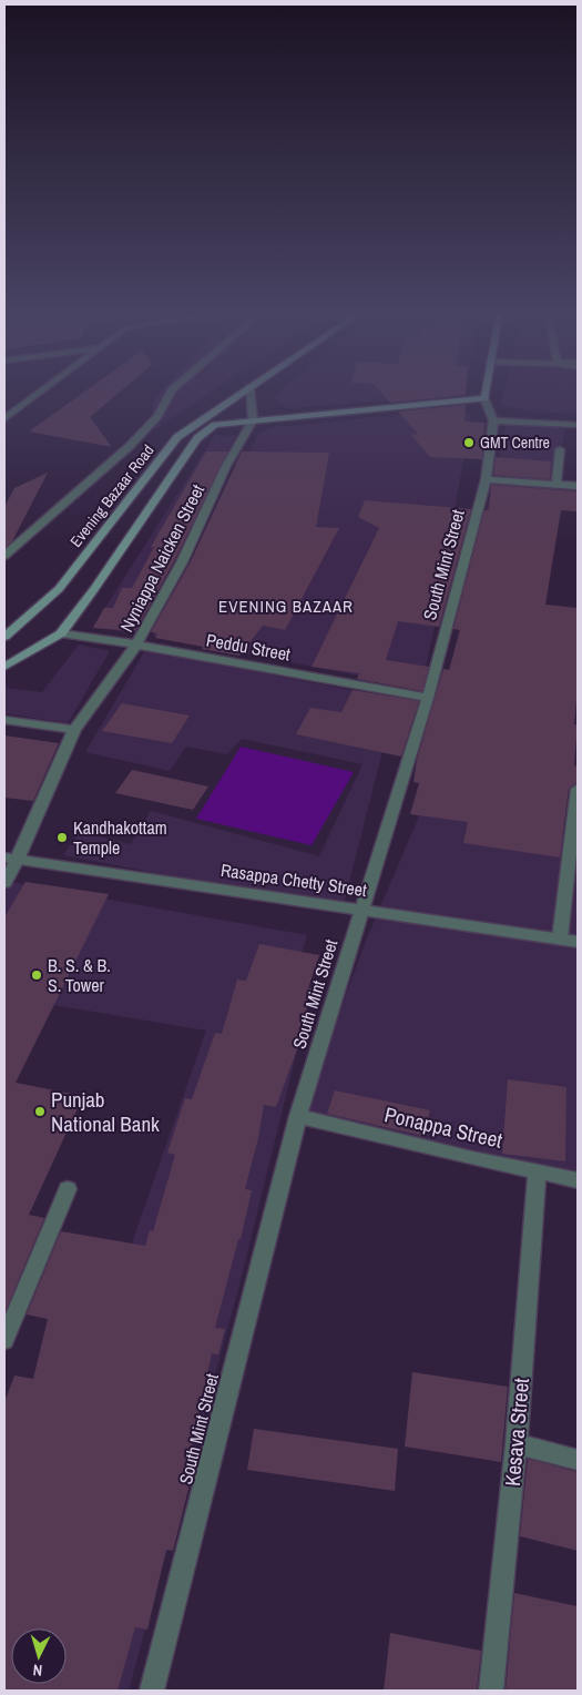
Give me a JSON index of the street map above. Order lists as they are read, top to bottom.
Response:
{
  "streets": {
    "main road": ["Evening Bazaar Road"],
    "street": [
      "Nyniappa Naicken Street",
      "South Mint Street",
      "Peddu Street",
      "Rasappa Chetty Street",
      "Ponappa Street",
      "Kesava Street"
    ]
  },
  "crossings": [
    ["Evening Bazaar Road", "Nyniappa Naicken Street"],
    ["Evening Bazaar Road", "Peddu Street"],
    ["Nyniappa Naicken Street", "Peddu Street"],
    ["Nyniappa Naicken Street", "Rasappa Chetty Street"],
    ["South Mint Street", "Peddu Street"],
    ["South Mint Street", "Rasappa Chetty Street"],
    ["South Mint Street", "Ponappa Street"],
    ["Ponappa Street", "Kesava Street"]
  ],
  "districts": ["EVENING BAZAAR"],
  "places": [
    "GMT Centre",
    "Kandhakottam Temple",
    "B. S. & B. S. Tower",
    "Punjab National Bank"
  ],
  "north": "bottom"
}
